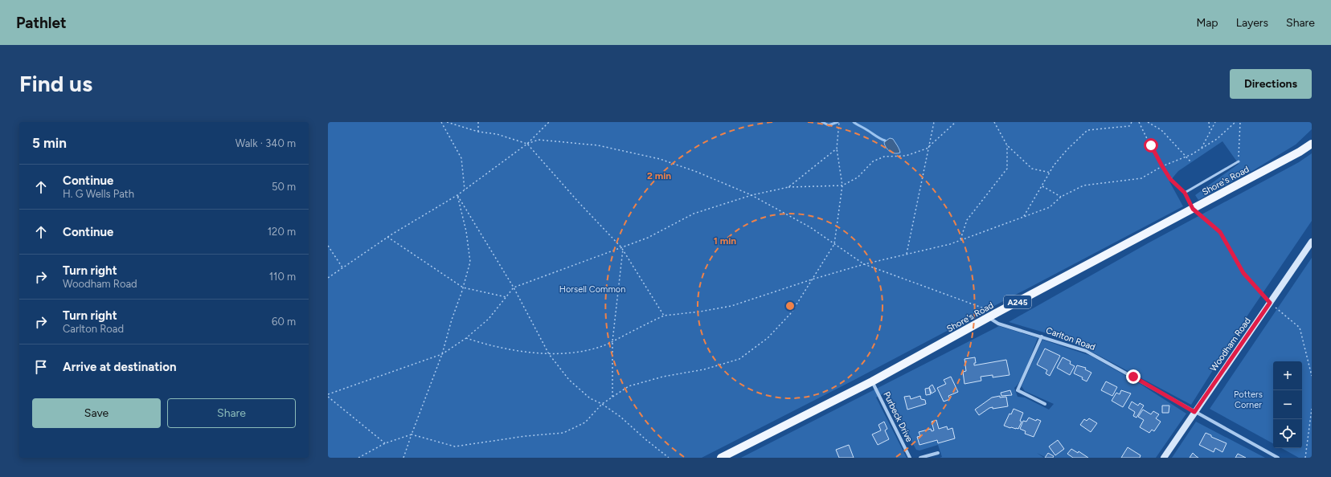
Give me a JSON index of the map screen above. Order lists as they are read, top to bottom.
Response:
{
  "streets": {
    "main road": ["Shore's Road", "A245"],
    "street": ["Carlton Road", "Woodham Road", "Purbeck Drive"]
  },
  "crossings": [
    ["Shore's Road", "Carlton Road"],
    ["Shore's Road", "Purbeck Drive"],
    ["Carlton Road", "Woodham Road"]
  ],
  "parks": ["Horsell Common", "Potters Corner"],
  "page": {
    "header": "Pathlet",
    "nav": ["Map", "Layers", "Share"],
    "buttons": [
      "Directions",
      ["Save", "Share"]
    ],
    "title": "Find us",
    "heading": ["5 min", "Walk · 340 m"],
    "list": [
      ["Continue", "H. G Wells Path", "50 m"],
      ["Continue", "120 m"],
      ["Turn right", "Woodham Road", "110 m"],
      ["Turn right", "Carlton Road", "60 m"],
      "Arrive at destination"
    ],
    "map_buttons": ["+", "−"]
  },
  "rings": ["2 min", "1 min"]
}
